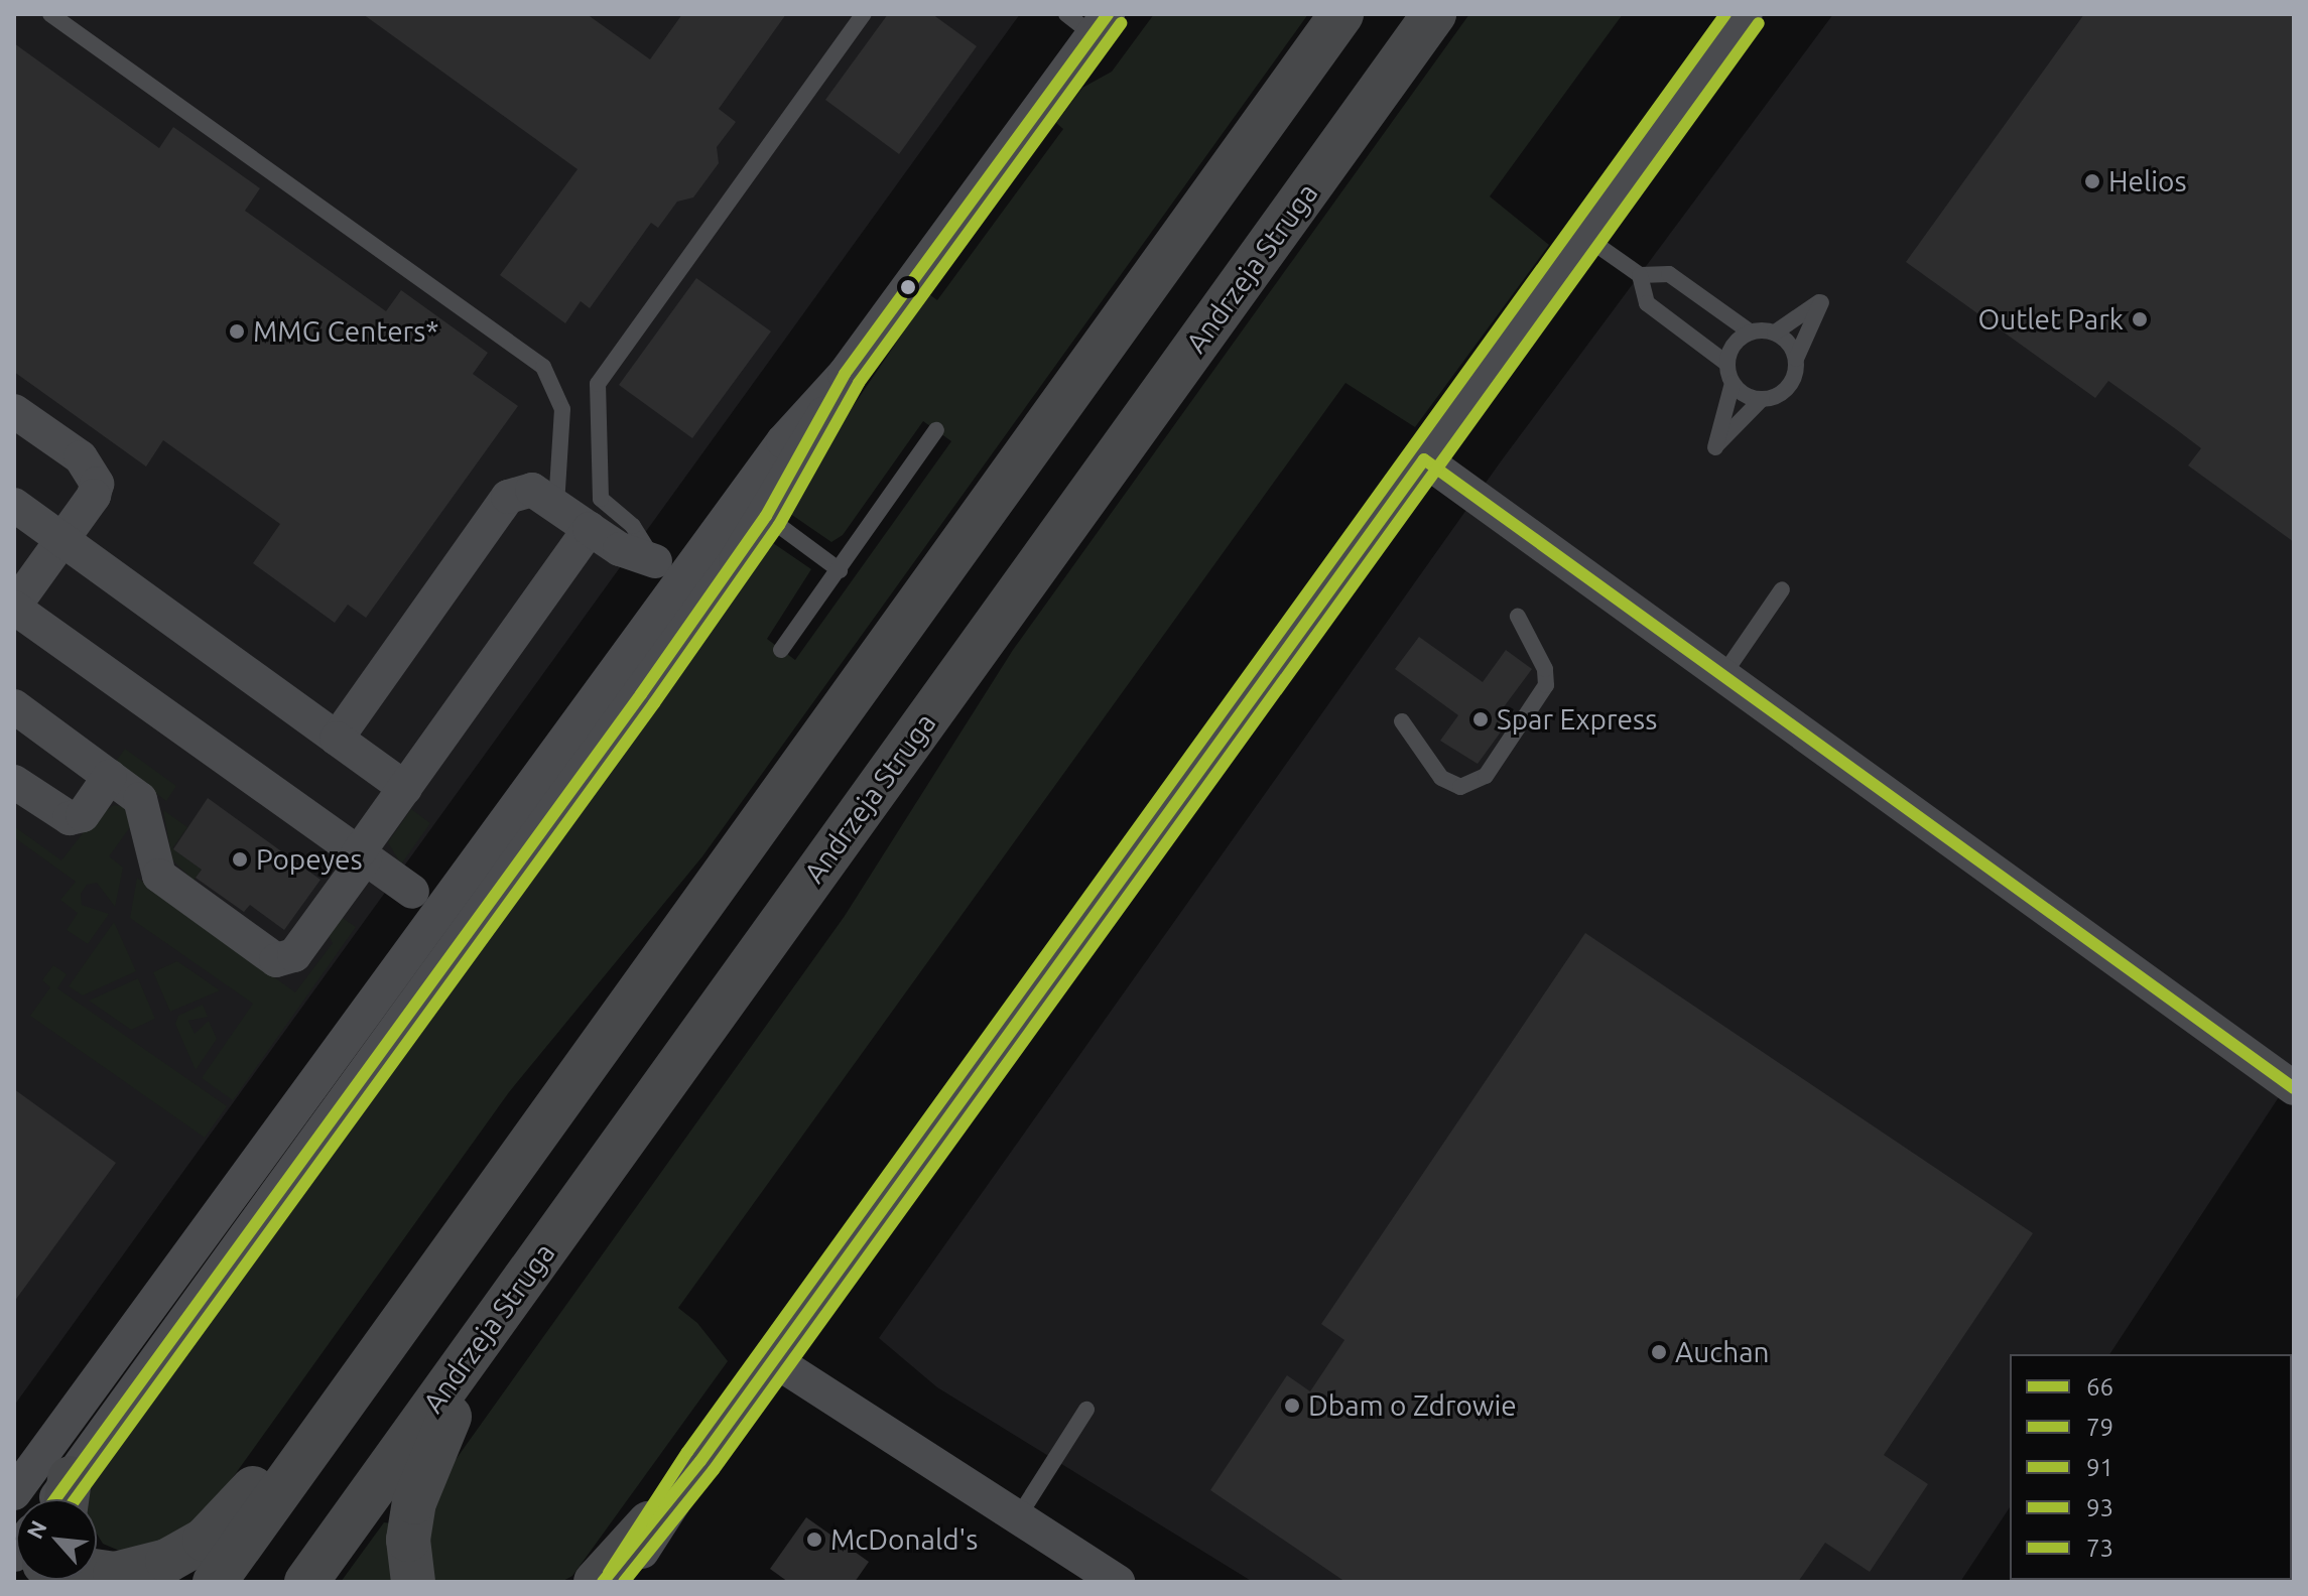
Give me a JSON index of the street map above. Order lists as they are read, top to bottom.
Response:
{
  "streets": {
    "main road": ["Andrzeja Struga"]
  },
  "places": [
    "Helios",
    "Outlet Park",
    "MMG Centers*",
    "Spar Express",
    "Popeyes",
    "Auchan",
    "Dbam o Zdrowie",
    "McDonald's"
  ],
  "lines": [
    "transit line 79",
    "transit line 73",
    "transit line 91",
    "transit line 93",
    "transit line 66"
  ],
  "legend": [
    "66",
    "79",
    "91",
    "93",
    "73"
  ],
  "north": "top left"
}
